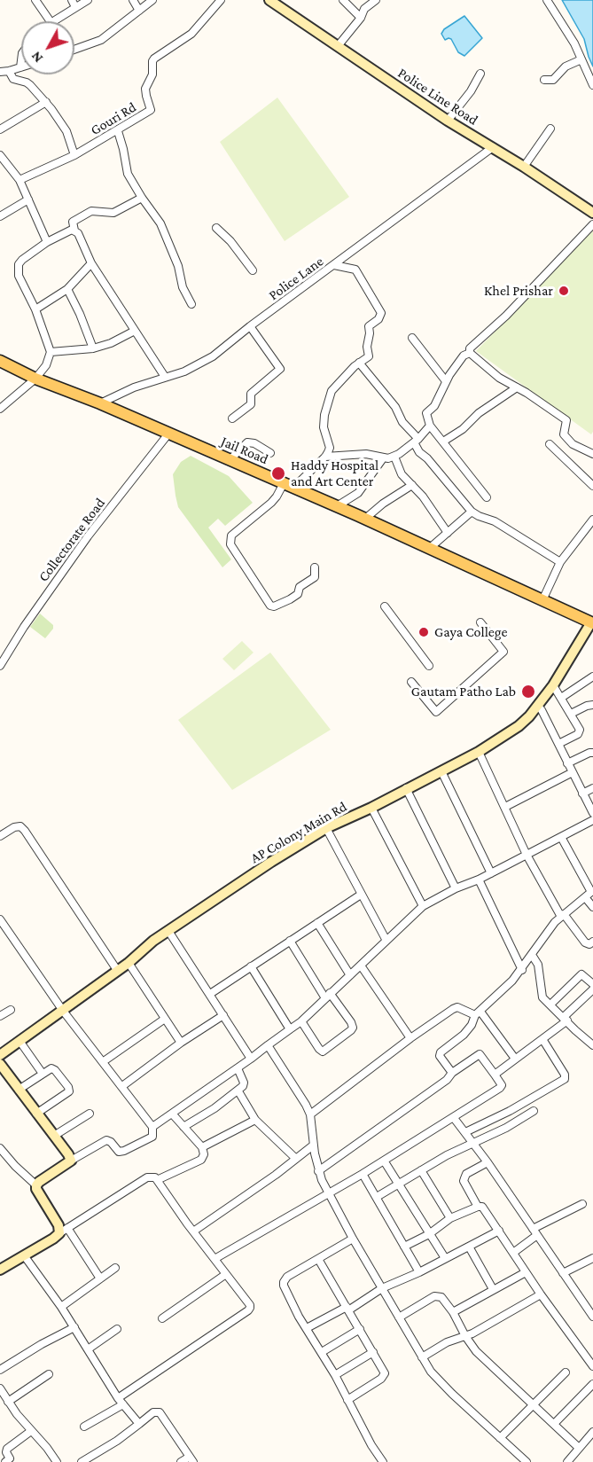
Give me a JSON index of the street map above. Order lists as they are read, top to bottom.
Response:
{
  "streets": {
    "main road": ["Jail Road"],
    "street": [
      "Police Line Road",
      "Gouri Rd",
      "Police Lane",
      "Collectorate Road",
      "AP Colony Main Rd"
    ]
  },
  "crossings": [
    ["Police Line Road", "Police Lane"],
    ["Police Lane", "Jail Road"],
    ["Jail Road", "Collectorate Road"],
    ["Jail Road", "AP Colony Main Rd"]
  ],
  "places": [
    "Khel Prishar",
    "Haddy Hospital and Art Center",
    "Gaya College",
    "Gautam Patho Lab"
  ],
  "north": "bottom left"
}
